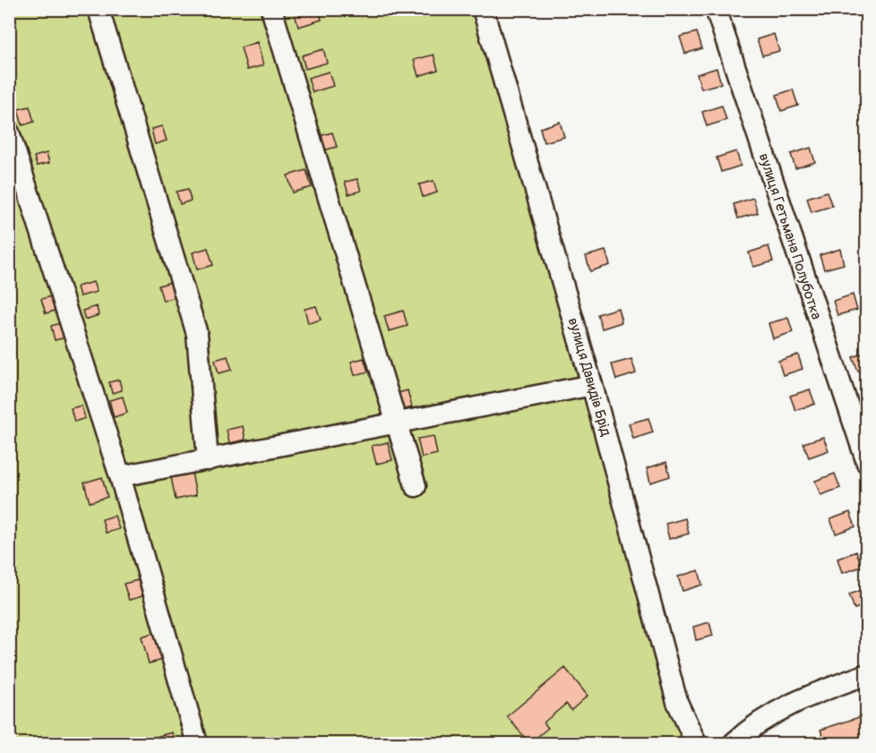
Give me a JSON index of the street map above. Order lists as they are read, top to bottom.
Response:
{
  "streets": {
    "street": ["вулиця Гетьмана Полуботка", "вулиця Давидів Брід"]
  }
}
